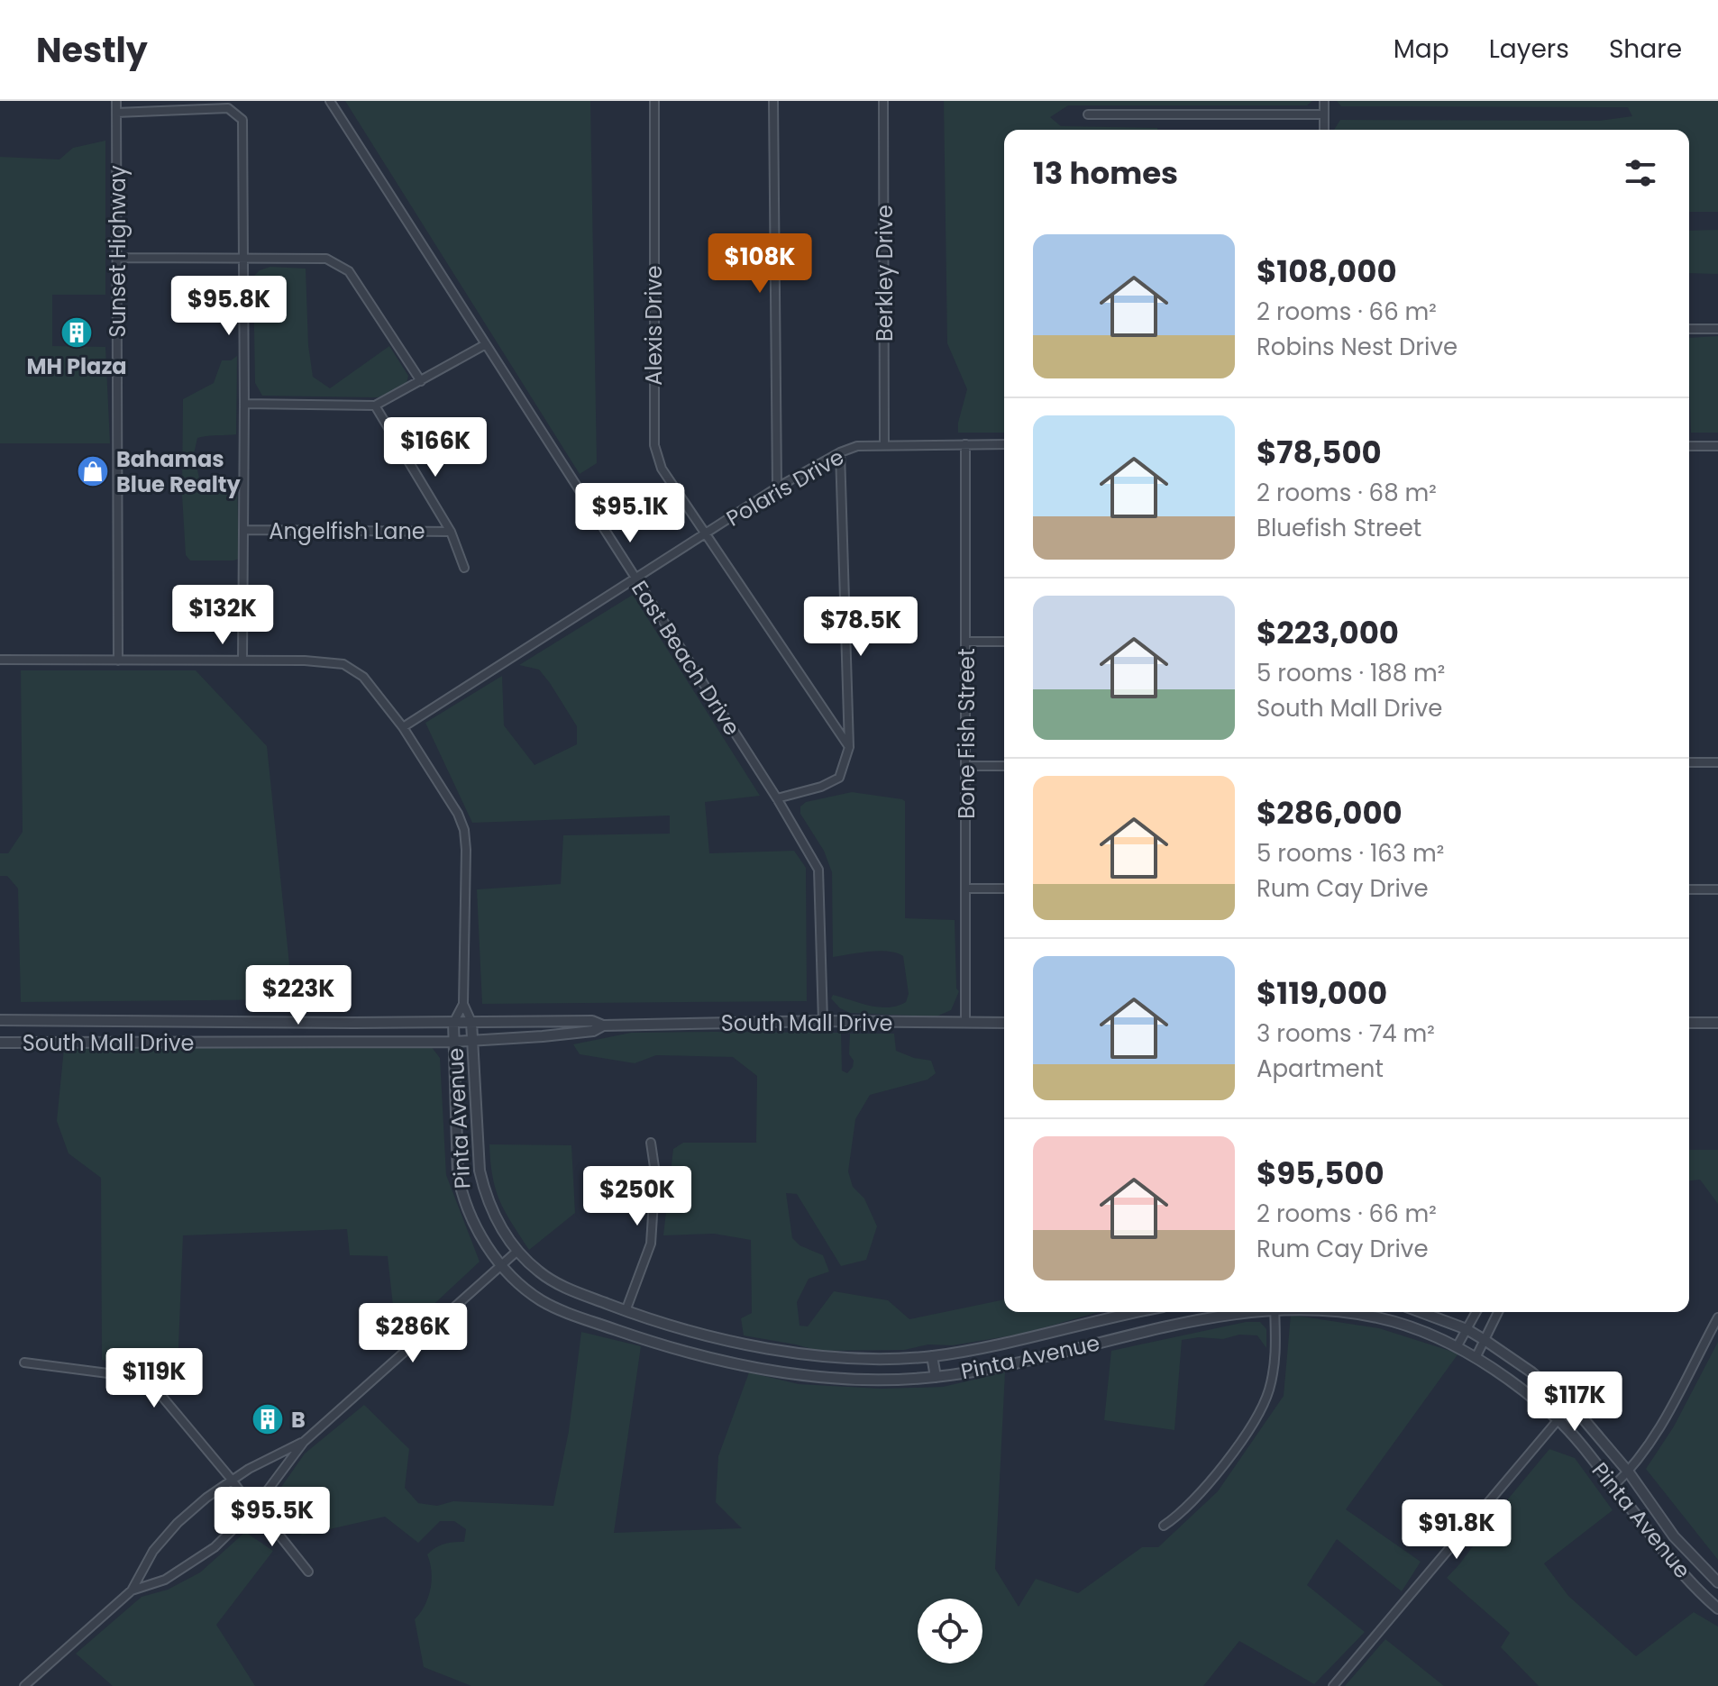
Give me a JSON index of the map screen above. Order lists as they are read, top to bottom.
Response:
{
  "streets": {
    "street": [
      "Sunset Highway",
      "Berkley Drive",
      "Alexis Drive",
      "Polaris Drive",
      "Angelfish Lane",
      "East Beach Drive",
      "Bone Fish Street",
      "South Mall Drive",
      "Pinta Avenue"
    ]
  },
  "crossings": [
    ["Berkley Drive", "Polaris Drive"],
    ["Alexis Drive", "Polaris Drive"],
    ["Polaris Drive", "East Beach Drive"],
    ["Polaris Drive", "Bone Fish Street"],
    ["East Beach Drive", "South Mall Drive"],
    ["Bone Fish Street", "South Mall Drive"],
    ["South Mall Drive", "Pinta Avenue"]
  ],
  "places": {
    "building": ["MH Plaza", "B"],
    "shop": ["Bahamas Blue Realty"]
  },
  "page": {
    "header": "Nestly",
    "nav": ["Map", "Layers", "Share"],
    "heading": "13 homes",
    "list": [
      {
        "name": "$108,000",
        "note": "2 rooms · 66 m² · Robins Nest Drive"
      },
      {
        "name": "$78,500",
        "note": "2 rooms · 68 m² · Bluefish Street"
      },
      {
        "name": "$223,000",
        "note": "5 rooms · 188 m² · South Mall Drive"
      },
      {
        "name": "$286,000",
        "note": "5 rooms · 163 m² · Rum Cay Drive"
      },
      {
        "name": "$119,000",
        "note": "3 rooms · 74 m² · Apartment"
      },
      {
        "name": "$95,500",
        "note": "2 rooms · 66 m² · Rum Cay Drive"
      }
    ],
    "price": [
      "$108K",
      "$95.8K",
      "$166K",
      "$95.1K",
      "$132K",
      "$78.5K",
      "$223K",
      "$250K",
      "$286K",
      "$119K",
      "$117K",
      "$95.5K",
      "$91.8K"
    ]
  }
}
